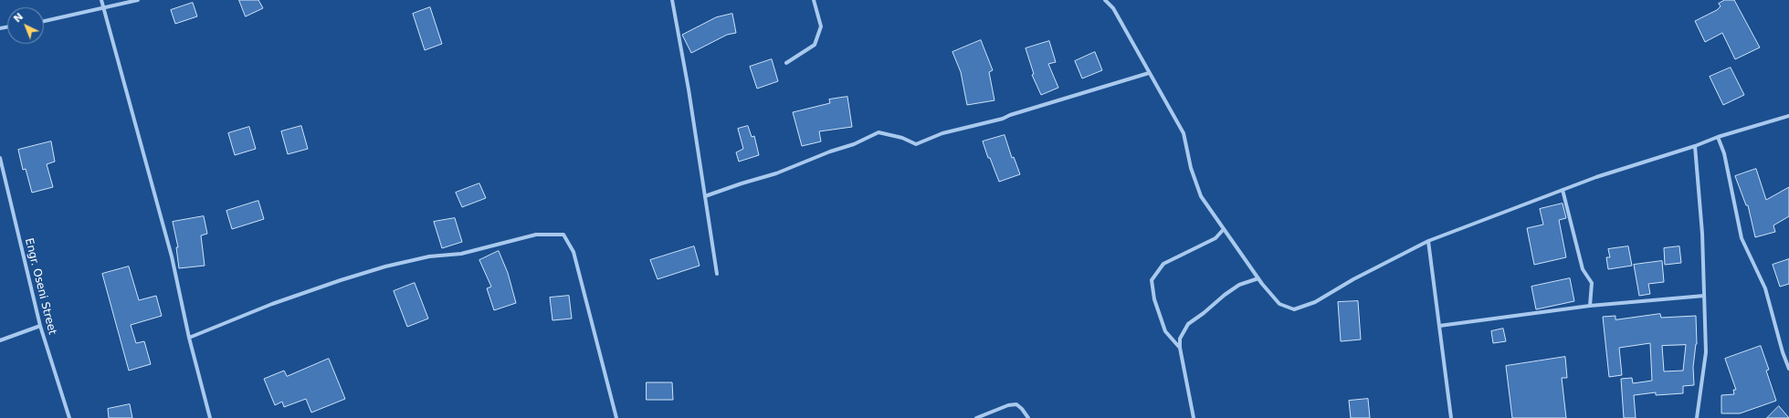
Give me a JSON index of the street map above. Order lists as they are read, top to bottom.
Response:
{
  "streets": {
    "street": ["Engr. Oseni Street"]
  },
  "north": "top left"
}
